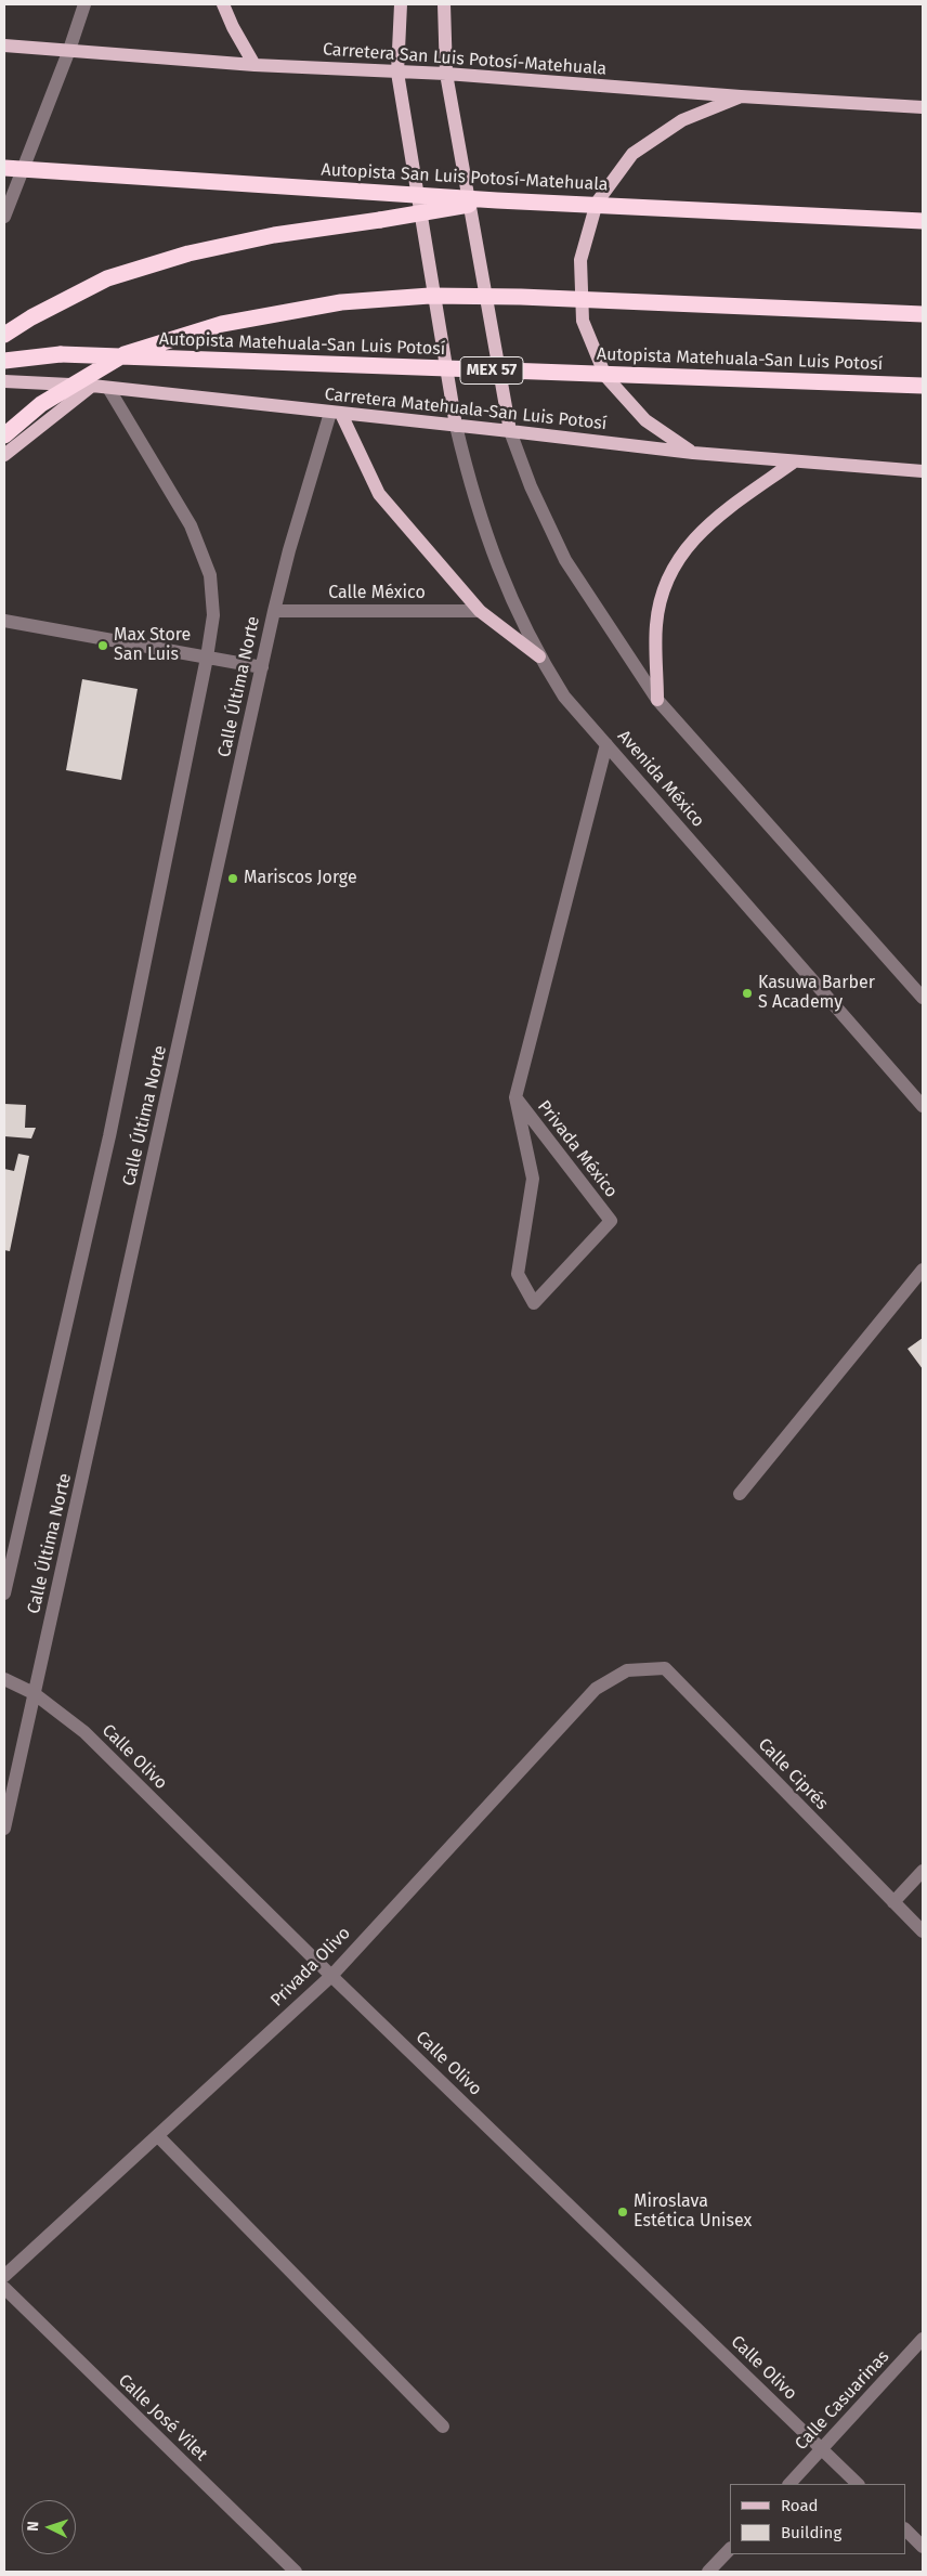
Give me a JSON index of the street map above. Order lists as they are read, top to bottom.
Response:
{
  "streets": {
    "highway": ["Autopista San Luis Potosí-Matehuala", "Autopista Matehuala-San Luis Potosí", "MEX 57"],
    "main road": ["Carretera San Luis Potosí-Matehuala", "Carretera Matehuala-San Luis Potosí"],
    "street": [
      "Calle México",
      "Calle Última Norte",
      "Avenida México",
      "Privada México",
      "Calle Olivo",
      "Calle Ciprés",
      "Privada Olivo",
      "Calle Casuarinas",
      "Calle José Vilet"
    ]
  },
  "crossings": [
    ["Carretera Matehuala-San Luis Potosí", "Calle Última Norte"],
    ["Carretera Matehuala-San Luis Potosí", "Avenida México"],
    ["Calle México", "Calle Última Norte"],
    ["Calle Última Norte", "Calle Olivo"],
    ["Avenida México", "Privada México"],
    ["Calle Olivo", "Privada Olivo"],
    ["Calle Olivo", "Calle Casuarinas"],
    ["Calle Ciprés", "Privada Olivo"]
  ],
  "places": [
    "Max Store San Luis",
    "Mariscos Jorge",
    "Kasuwa Barber S Academy",
    "Miroslava Estética Unisex"
  ],
  "legend": ["Road", "Building"],
  "north": "left"
}
